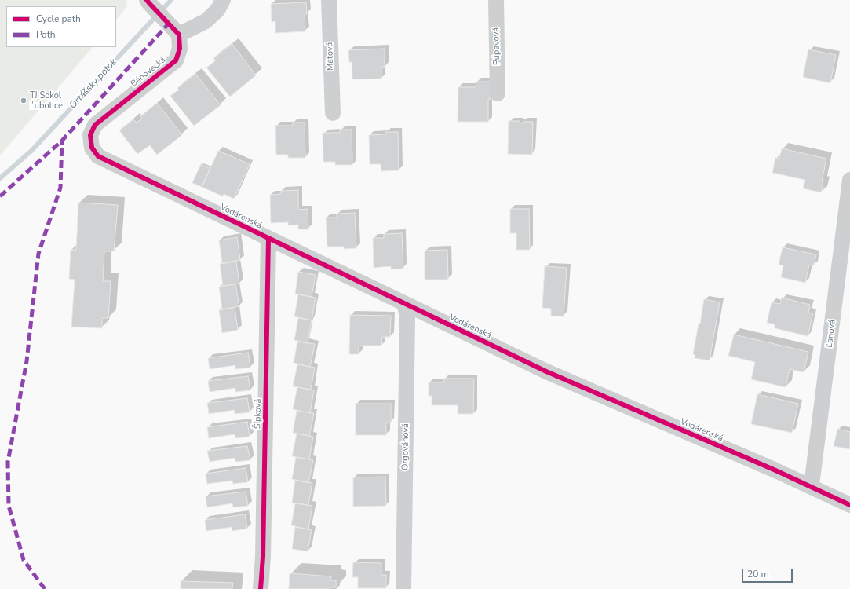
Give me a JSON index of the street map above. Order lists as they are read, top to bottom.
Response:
{
  "streets": {
    "street": [
      "Púpavová",
      "Mätová",
      "Bánovecká",
      "Vodárenská",
      "Ľanová",
      "Šípková",
      "Orgovánová"
    ]
  },
  "crossings": [
    ["Bánovecká", "Vodárenská"],
    ["Vodárenská", "Ľanová"],
    ["Vodárenská", "Šípková"],
    ["Vodárenská", "Orgovánová"]
  ],
  "water": ["Ortášsky potok"],
  "places": ["TJ Sokol Ľubotice"],
  "legend": ["Cycle path", "Path"],
  "scale_bar": "20 m"
}
